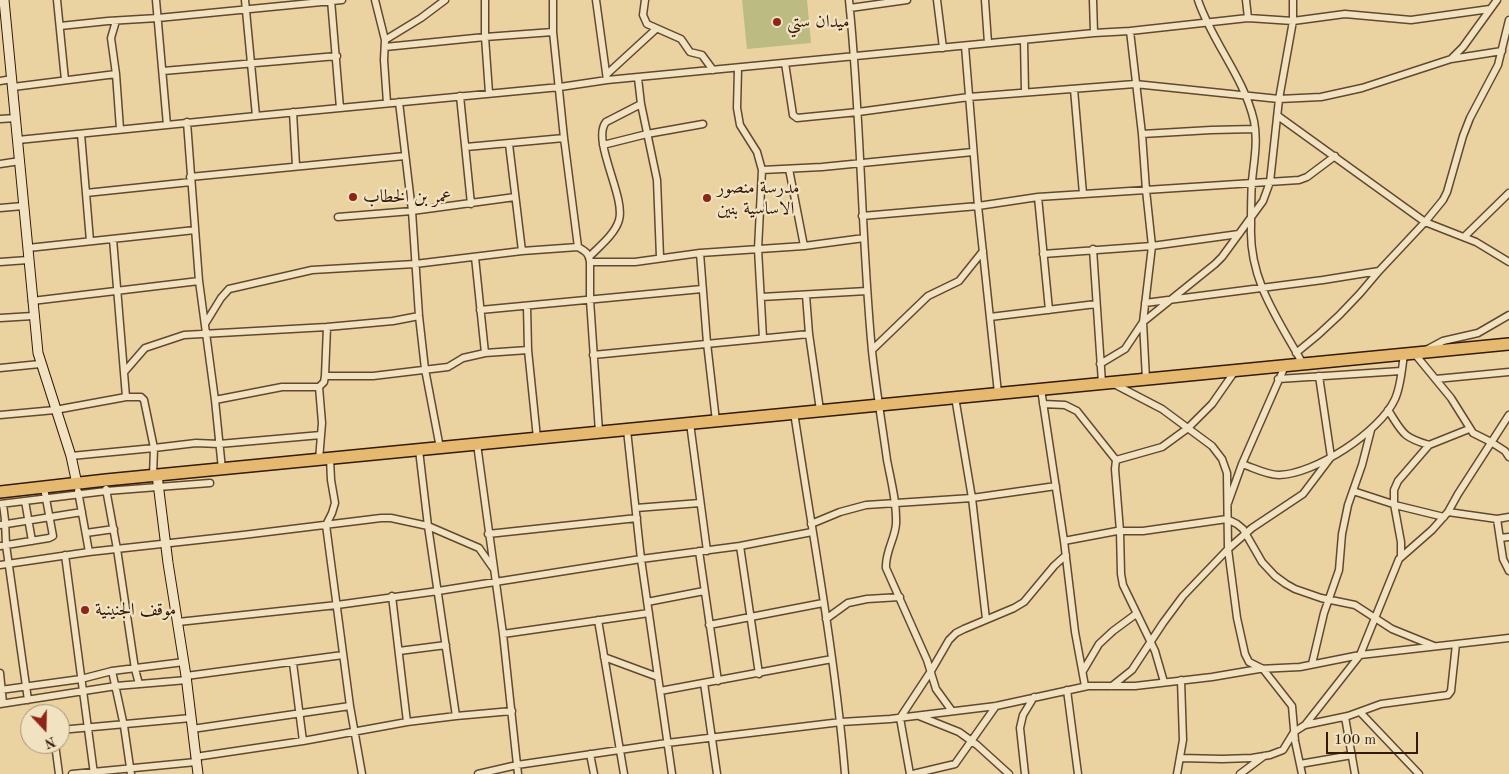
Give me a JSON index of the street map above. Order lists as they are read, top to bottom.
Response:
{
  "places": [
    "ميدان ستي",
    "عمر بن الخطاب",
    "مدرسة منصور الاساسية بنين",
    "موقف الجنينية"
  ],
  "scale_bar": "100 m",
  "north": "bottom"
}
